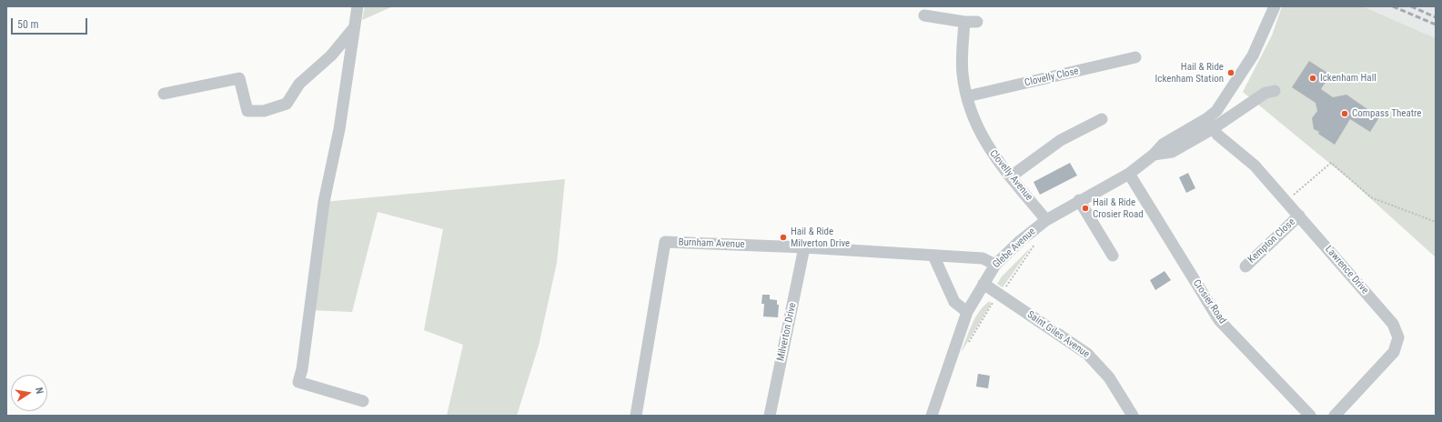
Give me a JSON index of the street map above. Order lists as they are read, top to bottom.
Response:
{
  "streets": {
    "street": [
      "Clovelly Close",
      "Clovelly Avenue",
      "Kempton Close",
      "Burnham Avenue",
      "Glebe Avenue",
      "Lawrence Drive",
      "Crosier Road",
      "Milverton Drive",
      "Saint Giles Avenue"
    ]
  },
  "crossings": [
    ["Clovelly Close", "Clovelly Avenue"],
    ["Clovelly Avenue", "Glebe Avenue"],
    ["Kempton Close", "Lawrence Drive"],
    ["Burnham Avenue", "Glebe Avenue"],
    ["Burnham Avenue", "Milverton Drive"],
    ["Glebe Avenue", "Crosier Road"],
    ["Glebe Avenue", "Saint Giles Avenue"]
  ],
  "places": [
    "Hail & Ride Ickenham Station",
    "Ickenham Hall",
    "Compass Theatre",
    "Hail & Ride Crosier Road",
    "Hail & Ride Milverton Drive"
  ],
  "scale_bar": "50 m",
  "north": "right"
}
